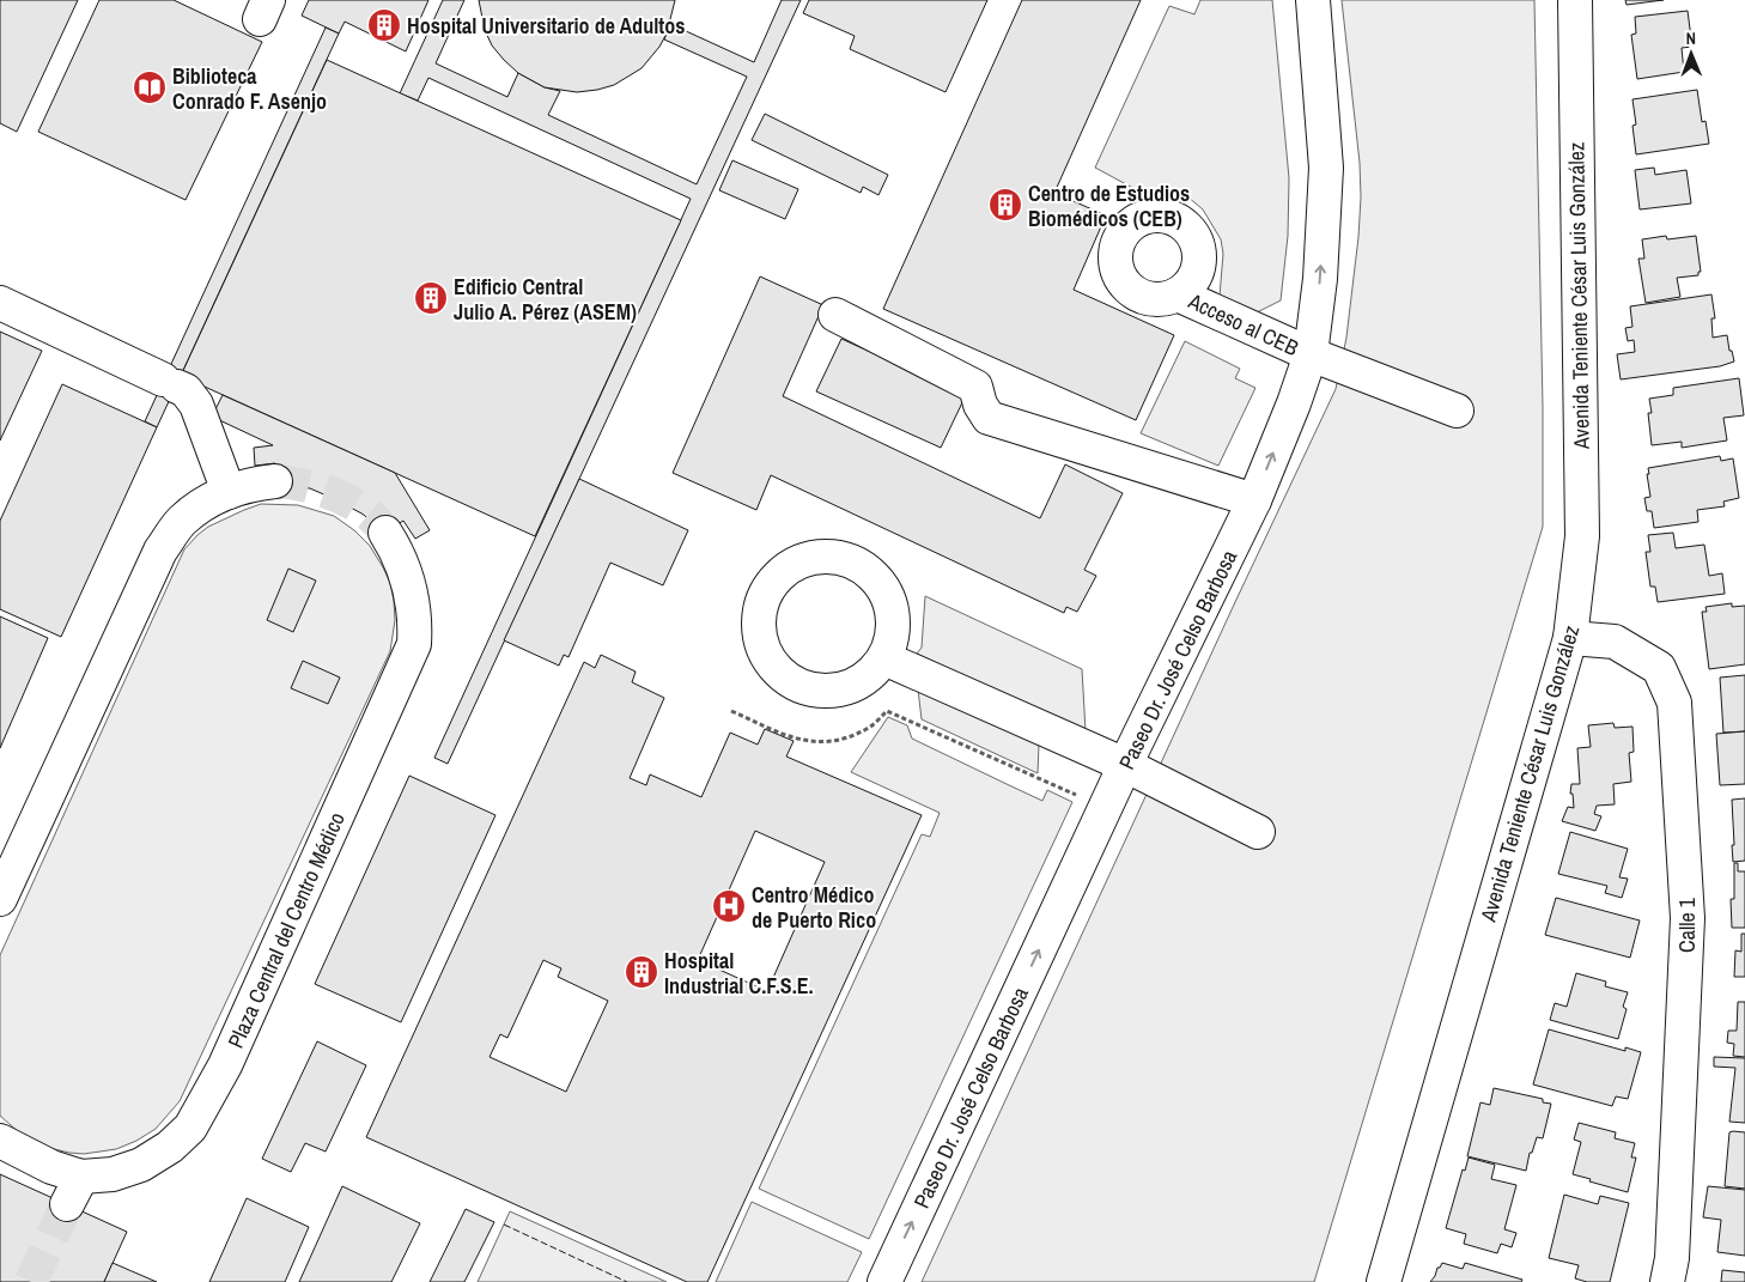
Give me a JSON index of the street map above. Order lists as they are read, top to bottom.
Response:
{
  "streets": {
    "street": [
      "Avenida Teniente César Luis González",
      "Acceso al CEB",
      "Paseo Dr. José Celso Barbosa",
      "Calle 1",
      "Plaza Central del Centro Médico"
    ]
  },
  "crossings": [
    ["Avenida Teniente César Luis González", "Calle 1"],
    ["Acceso al CEB", "Paseo Dr. José Celso Barbosa"]
  ],
  "one_way": ["Paseo Dr. José Celso Barbosa"],
  "places": {
    "building": [
      "Hospital Universitario de Adultos",
      "Centro de Estudios Biomédicos (CEB)",
      "Edificio Central Julio A. Pérez (ASEM)",
      "Hospital Industrial C.F.S.E."
    ],
    "library": ["Biblioteca Conrado F. Asenjo"],
    "hospital": ["Centro Médico de Puerto Rico"]
  },
  "north": "top"
}
